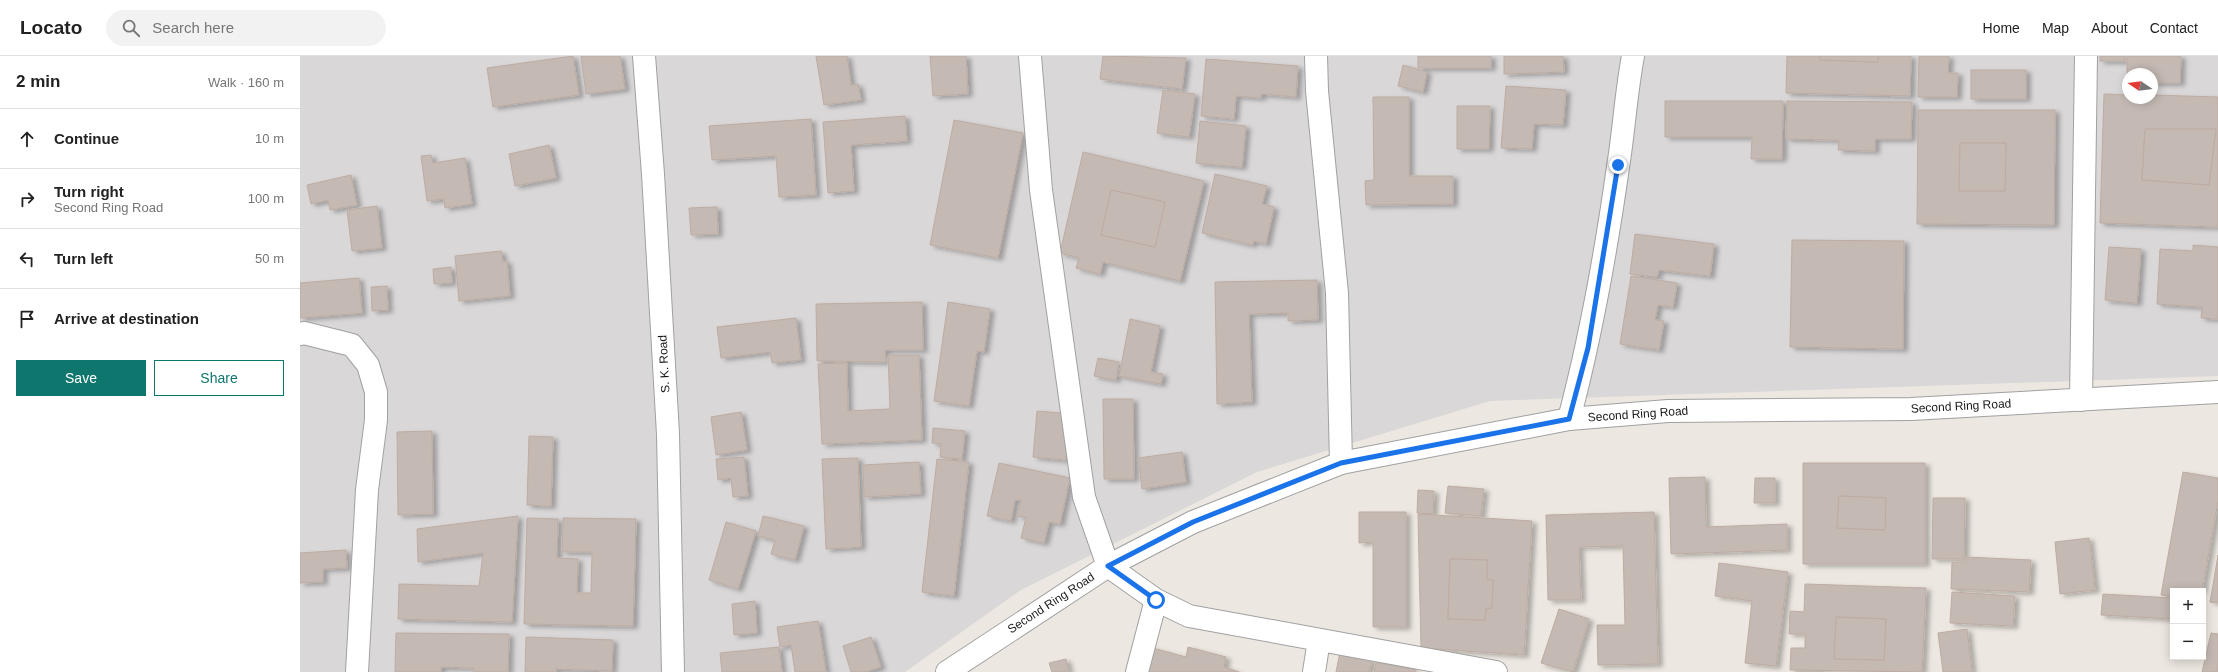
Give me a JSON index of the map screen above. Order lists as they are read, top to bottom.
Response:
{
  "streets": {
    "street": ["S. K. Road", "Second Ring Road"]
  },
  "north": "left",
  "page": {
    "header": "Locato",
    "search": "Search here",
    "nav": [
      "Home",
      "Map",
      "About",
      "Contact"
    ],
    "heading": ["2 min", "Walk · 160 m"],
    "list": [
      ["Continue", "10 m"],
      ["Turn right", "Second Ring Road", "100 m"],
      ["Turn left", "50 m"],
      "Arrive at destination"
    ],
    "buttons": ["Save", "Share"],
    "map_buttons": ["+", "−"]
  }
}
